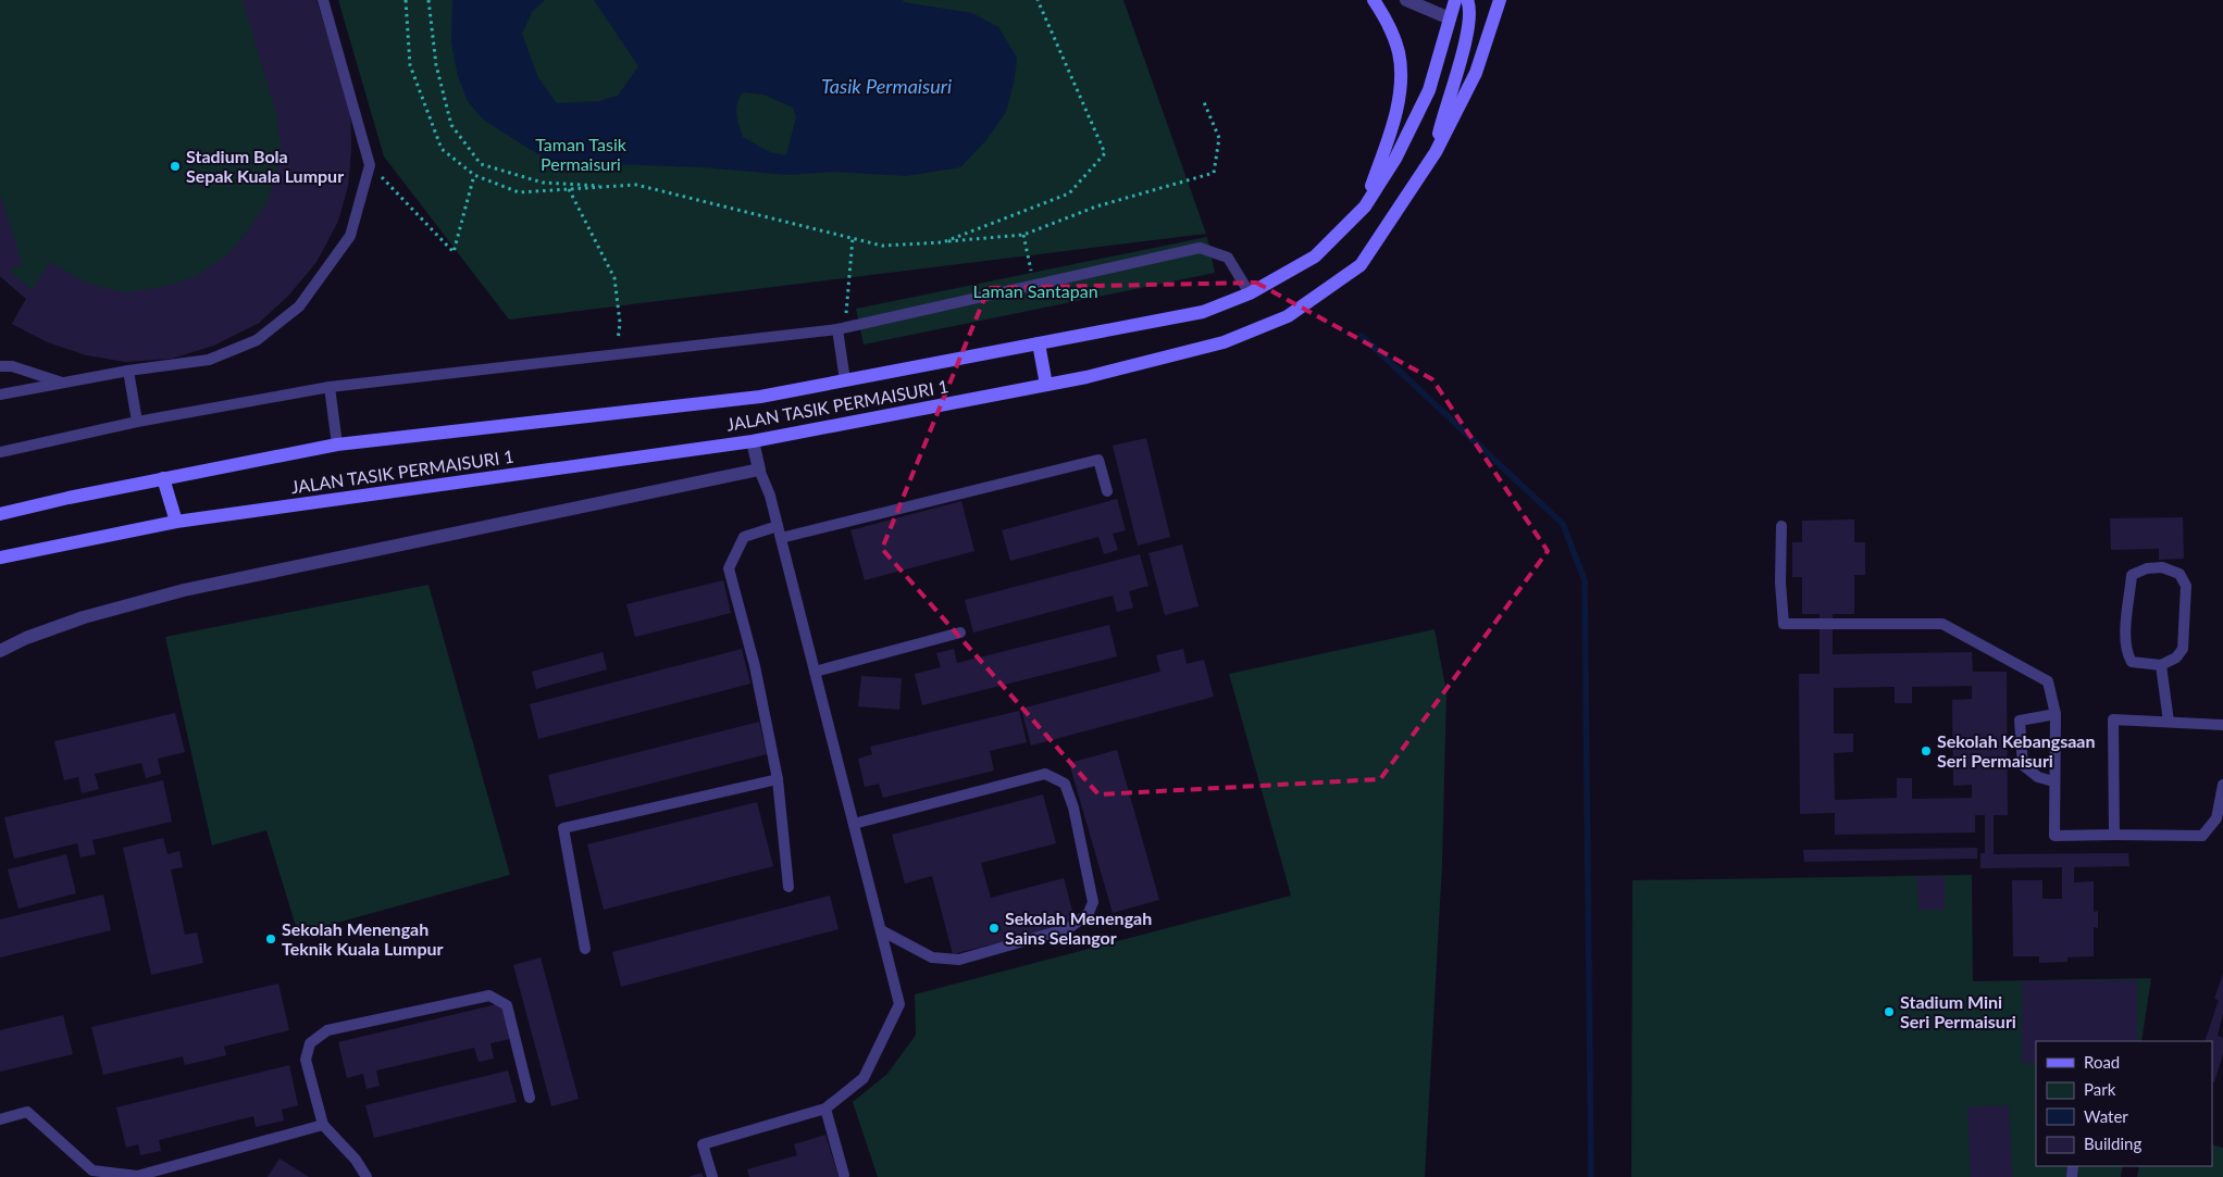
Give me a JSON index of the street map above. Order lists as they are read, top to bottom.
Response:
{
  "streets": {
    "main road": ["JALAN TASIK PERMAISURI 1"]
  },
  "water": ["Tasik Permaisuri"],
  "parks": ["Taman Tasik Permaisuri", "Laman Santapan"],
  "places": [
    "Stadium Bola Sepak Kuala Lumpur",
    "Sekolah Kebangsaan Seri Permaisuri",
    "Sekolah Menengah Sains Selangor",
    "Sekolah Menengah Teknik Kuala Lumpur",
    "Stadium Mini Seri Permaisuri"
  ],
  "legend": [
    "Road",
    "Park",
    "Water",
    "Building"
  ]
}
